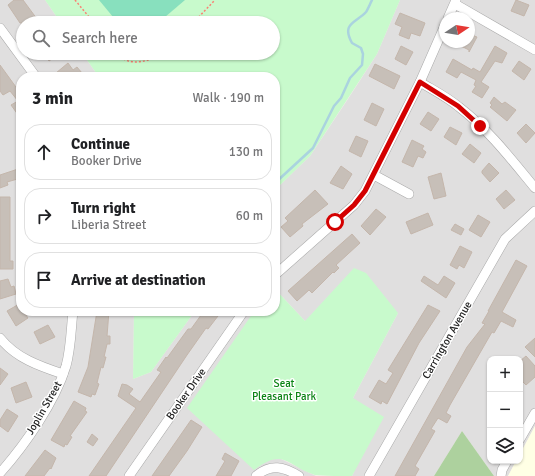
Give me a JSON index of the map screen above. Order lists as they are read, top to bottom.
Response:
{
  "streets": {
    "street": ["Carrington Avenue", "Booker Drive", "Joplin Street"]
  },
  "parks": ["Seat Pleasant Park"],
  "north": "right",
  "page": {
    "search": "Search here",
    "heading": ["3 min", "Walk · 190 m"],
    "list": [
      ["Continue", "Booker Drive", "130 m"],
      ["Turn right", "Liberia Street", "60 m"],
      "Arrive at destination"
    ],
    "map_buttons": ["+", "−"]
  }
}
